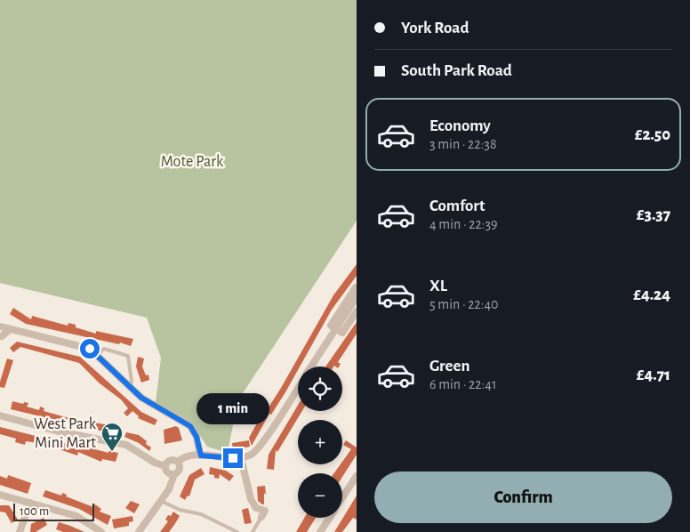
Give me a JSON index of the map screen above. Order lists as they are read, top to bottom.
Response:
{
  "parks": ["Mote Park"],
  "places": {
    "supermarket": ["West Park Mini Mart"]
  },
  "scale_bar": "100 m",
  "page": {
    "banner": ["York Road", "South Park Road"],
    "list": [
      {
        "name": "Economy",
        "note": "3 min · 22:38",
        "value": "£2.50"
      },
      {
        "name": "Comfort",
        "note": "4 min · 22:39",
        "value": "£3.37"
      },
      {
        "name": "XL",
        "note": "5 min · 22:40",
        "value": "£4.24"
      },
      {
        "name": "Green",
        "note": "6 min · 22:41",
        "value": "£4.71"
      }
    ],
    "map_buttons": ["+", "−"],
    "bubble": "1 min",
    "buttons": "Confirm",
    "scale": "100 m"
  }
}
